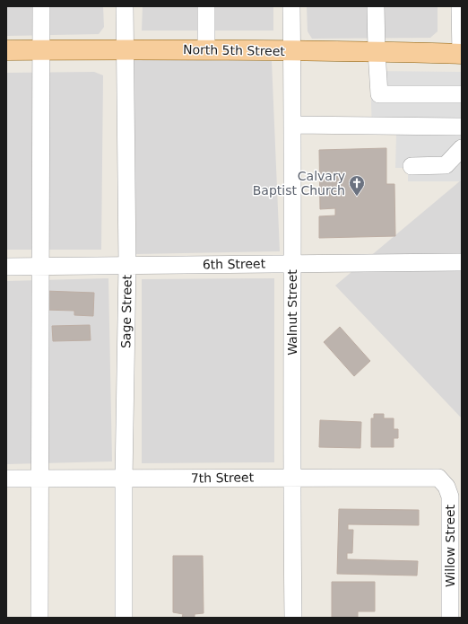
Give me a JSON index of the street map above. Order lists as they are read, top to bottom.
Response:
{
  "streets": {
    "main road": ["North 5th Street"],
    "street": [
      "6th Street",
      "Sage Street",
      "Walnut Street",
      "7th Street",
      "Willow Street"
    ]
  },
  "crossings": [
    ["North 5th Street", "Sage Street"],
    ["North 5th Street", "Walnut Street"],
    ["6th Street", "Sage Street"],
    ["6th Street", "Walnut Street"],
    ["Sage Street", "7th Street"],
    ["Walnut Street", "7th Street"],
    ["7th Street", "Willow Street"]
  ],
  "places": {
    "church": ["Calvary Baptist Church"]
  }
}
